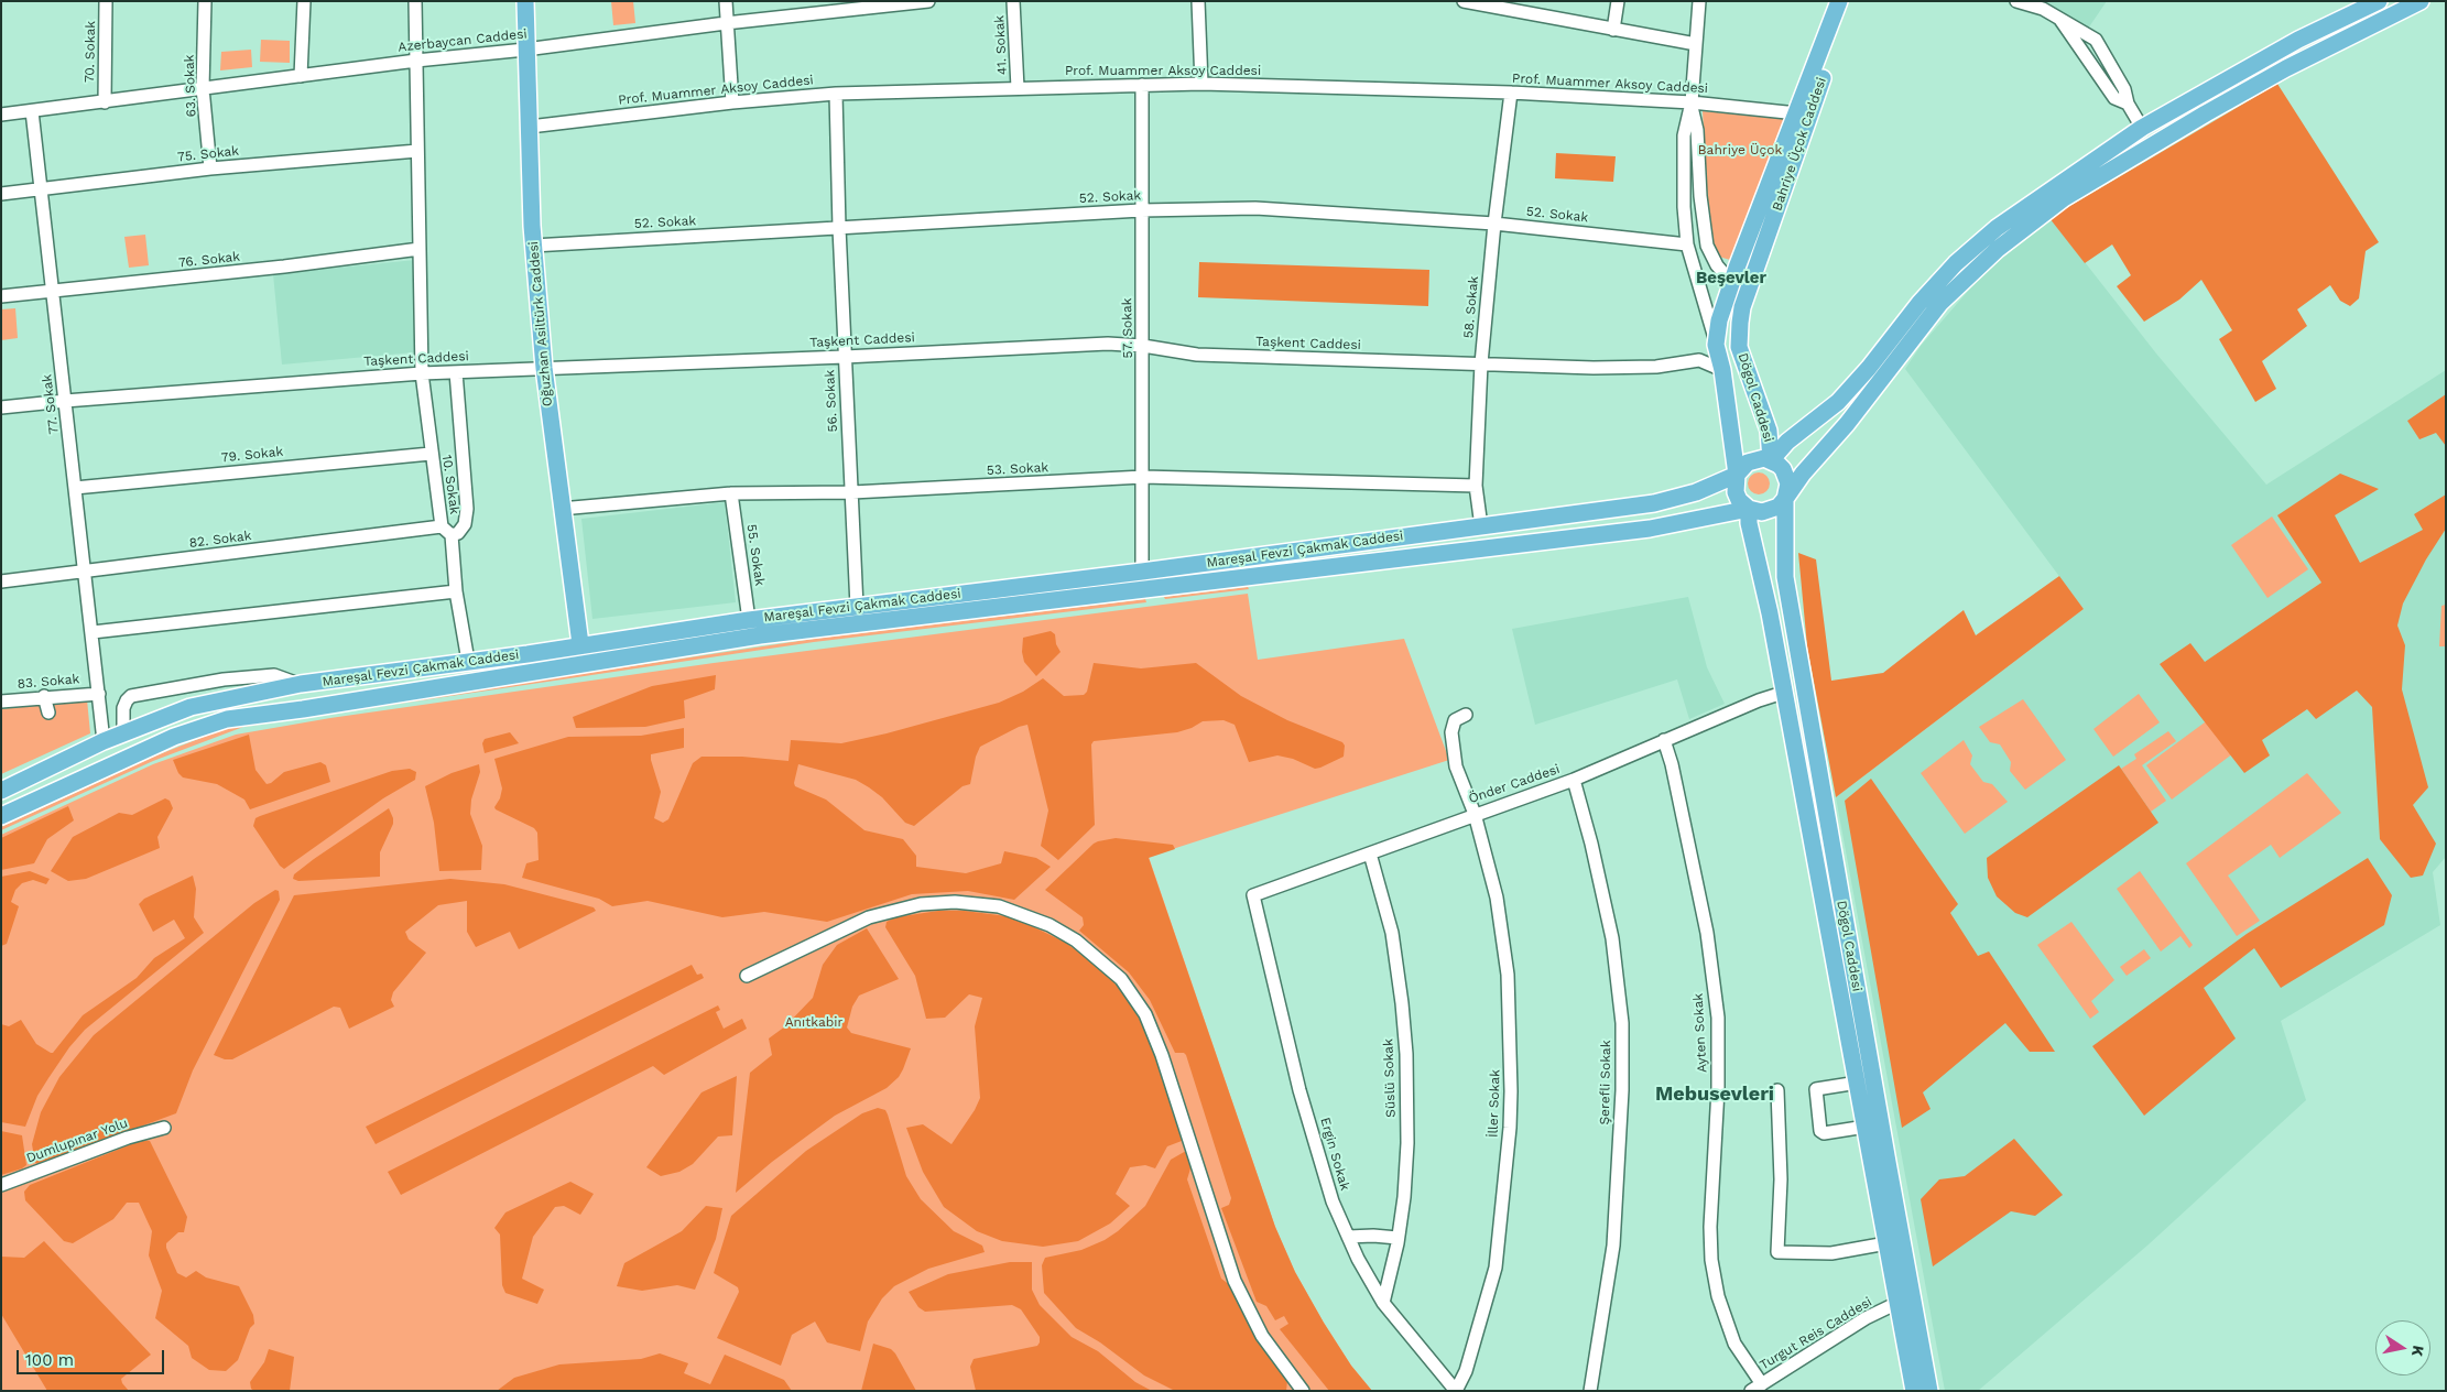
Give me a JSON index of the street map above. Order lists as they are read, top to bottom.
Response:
{
  "streets": {
    "main road": [
      "Bahriye Üçok Caddesi",
      "Oğuzhan Asiltürk Caddesi",
      "Dögol Caddesi",
      "Mareşal Fevzi Çakmak Caddesi"
    ],
    "street": [
      "Azerbaycan Caddesi",
      "41. Sokak",
      "70. Sokak",
      "Prof. Muammer Aksoy Caddesi",
      "63. Sokak",
      "75. Sokak",
      "52. Sokak",
      "76. Sokak",
      "58. Sokak",
      "57. Sokak",
      "Taşkent Caddesi",
      "56. Sokak",
      "77. Sokak",
      "79. Sokak",
      "53. Sokak",
      "10. Sokak",
      "82. Sokak",
      "55. Sokak",
      "83. Sokak",
      "Önder Caddesi",
      "Ayten Sokak",
      "Süslü Sokak",
      "Şerefli Sokak",
      "İller Sokak",
      "Dumlupınar Yolu",
      "Ergin Sokak",
      "Turgut Reis Caddesi"
    ]
  },
  "crossings": [
    ["Azerbaycan Caddesi", "70. Sokak"],
    ["Azerbaycan Caddesi", "63. Sokak"],
    ["Azerbaycan Caddesi", "Oğuzhan Asiltürk Caddesi"],
    ["Azerbaycan Caddesi", "77. Sokak"],
    ["Azerbaycan Caddesi", "10. Sokak"],
    ["41. Sokak", "Prof. Muammer Aksoy Caddesi"],
    ["Prof. Muammer Aksoy Caddesi", "Bahriye Üçok Caddesi"],
    ["Prof. Muammer Aksoy Caddesi", "58. Sokak"],
    ["Prof. Muammer Aksoy Caddesi", "Oğuzhan Asiltürk Caddesi"],
    ["Prof. Muammer Aksoy Caddesi", "57. Sokak"],
    ["Prof. Muammer Aksoy Caddesi", "Dögol Caddesi"],
    ["Prof. Muammer Aksoy Caddesi", "56. Sokak"],
    ["63. Sokak", "75. Sokak"],
    ["Bahriye Üçok Caddesi", "Dögol Caddesi"],
    ["75. Sokak", "77. Sokak"],
    ["75. Sokak", "10. Sokak"],
    ["52. Sokak", "58. Sokak"],
    ["52. Sokak", "Oğuzhan Asiltürk Caddesi"],
    ["52. Sokak", "57. Sokak"],
    ["52. Sokak", "Dögol Caddesi"],
    ["52. Sokak", "56. Sokak"],
    ["76. Sokak", "77. Sokak"],
    ["76. Sokak", "10. Sokak"],
    ["58. Sokak", "Taşkent Caddesi"],
    ["58. Sokak", "53. Sokak"],
    ["58. Sokak", "Mareşal Fevzi Çakmak Caddesi"],
    ["Oğuzhan Asiltürk Caddesi", "Taşkent Caddesi"],
    ["Oğuzhan Asiltürk Caddesi", "53. Sokak"],
    ["Oğuzhan Asiltürk Caddesi", "Mareşal Fevzi Çakmak Caddesi"],
    ["57. Sokak", "Taşkent Caddesi"],
    ["57. Sokak", "53. Sokak"],
    ["57. Sokak", "Mareşal Fevzi Çakmak Caddesi"],
    ["Taşkent Caddesi", "Dögol Caddesi"],
    ["Taşkent Caddesi", "56. Sokak"],
    ["Taşkent Caddesi", "77. Sokak"],
    ["Taşkent Caddesi", "10. Sokak"],
    ["Dögol Caddesi", "Mareşal Fevzi Çakmak Caddesi"],
    ["Dögol Caddesi", "Önder Caddesi"],
    ["Dögol Caddesi", "Turgut Reis Caddesi"],
    ["56. Sokak", "53. Sokak"],
    ["56. Sokak", "Mareşal Fevzi Çakmak Caddesi"],
    ["77. Sokak", "79. Sokak"],
    ["77. Sokak", "82. Sokak"],
    ["77. Sokak", "Mareşal Fevzi Çakmak Caddesi"],
    ["77. Sokak", "83. Sokak"],
    ["79. Sokak", "10. Sokak"],
    ["53. Sokak", "55. Sokak"],
    ["10. Sokak", "82. Sokak"],
    ["10. Sokak", "Mareşal Fevzi Çakmak Caddesi"],
    ["Mareşal Fevzi Çakmak Caddesi", "55. Sokak"],
    ["Önder Caddesi", "Ayten Sokak"],
    ["Önder Caddesi", "Süslü Sokak"],
    ["Önder Caddesi", "Şerefli Sokak"],
    ["Önder Caddesi", "İller Sokak"],
    ["Önder Caddesi", "Ergin Sokak"],
    ["Ayten Sokak", "Turgut Reis Caddesi"],
    ["Süslü Sokak", "Ergin Sokak"],
    ["İller Sokak", "Ergin Sokak"]
  ],
  "districts": ["Beşevler", "Mebusevleri"],
  "parks": ["Bahriye Üçok", "Anıtkabir"],
  "scale_bar": "100 m",
  "north": "right"
}
